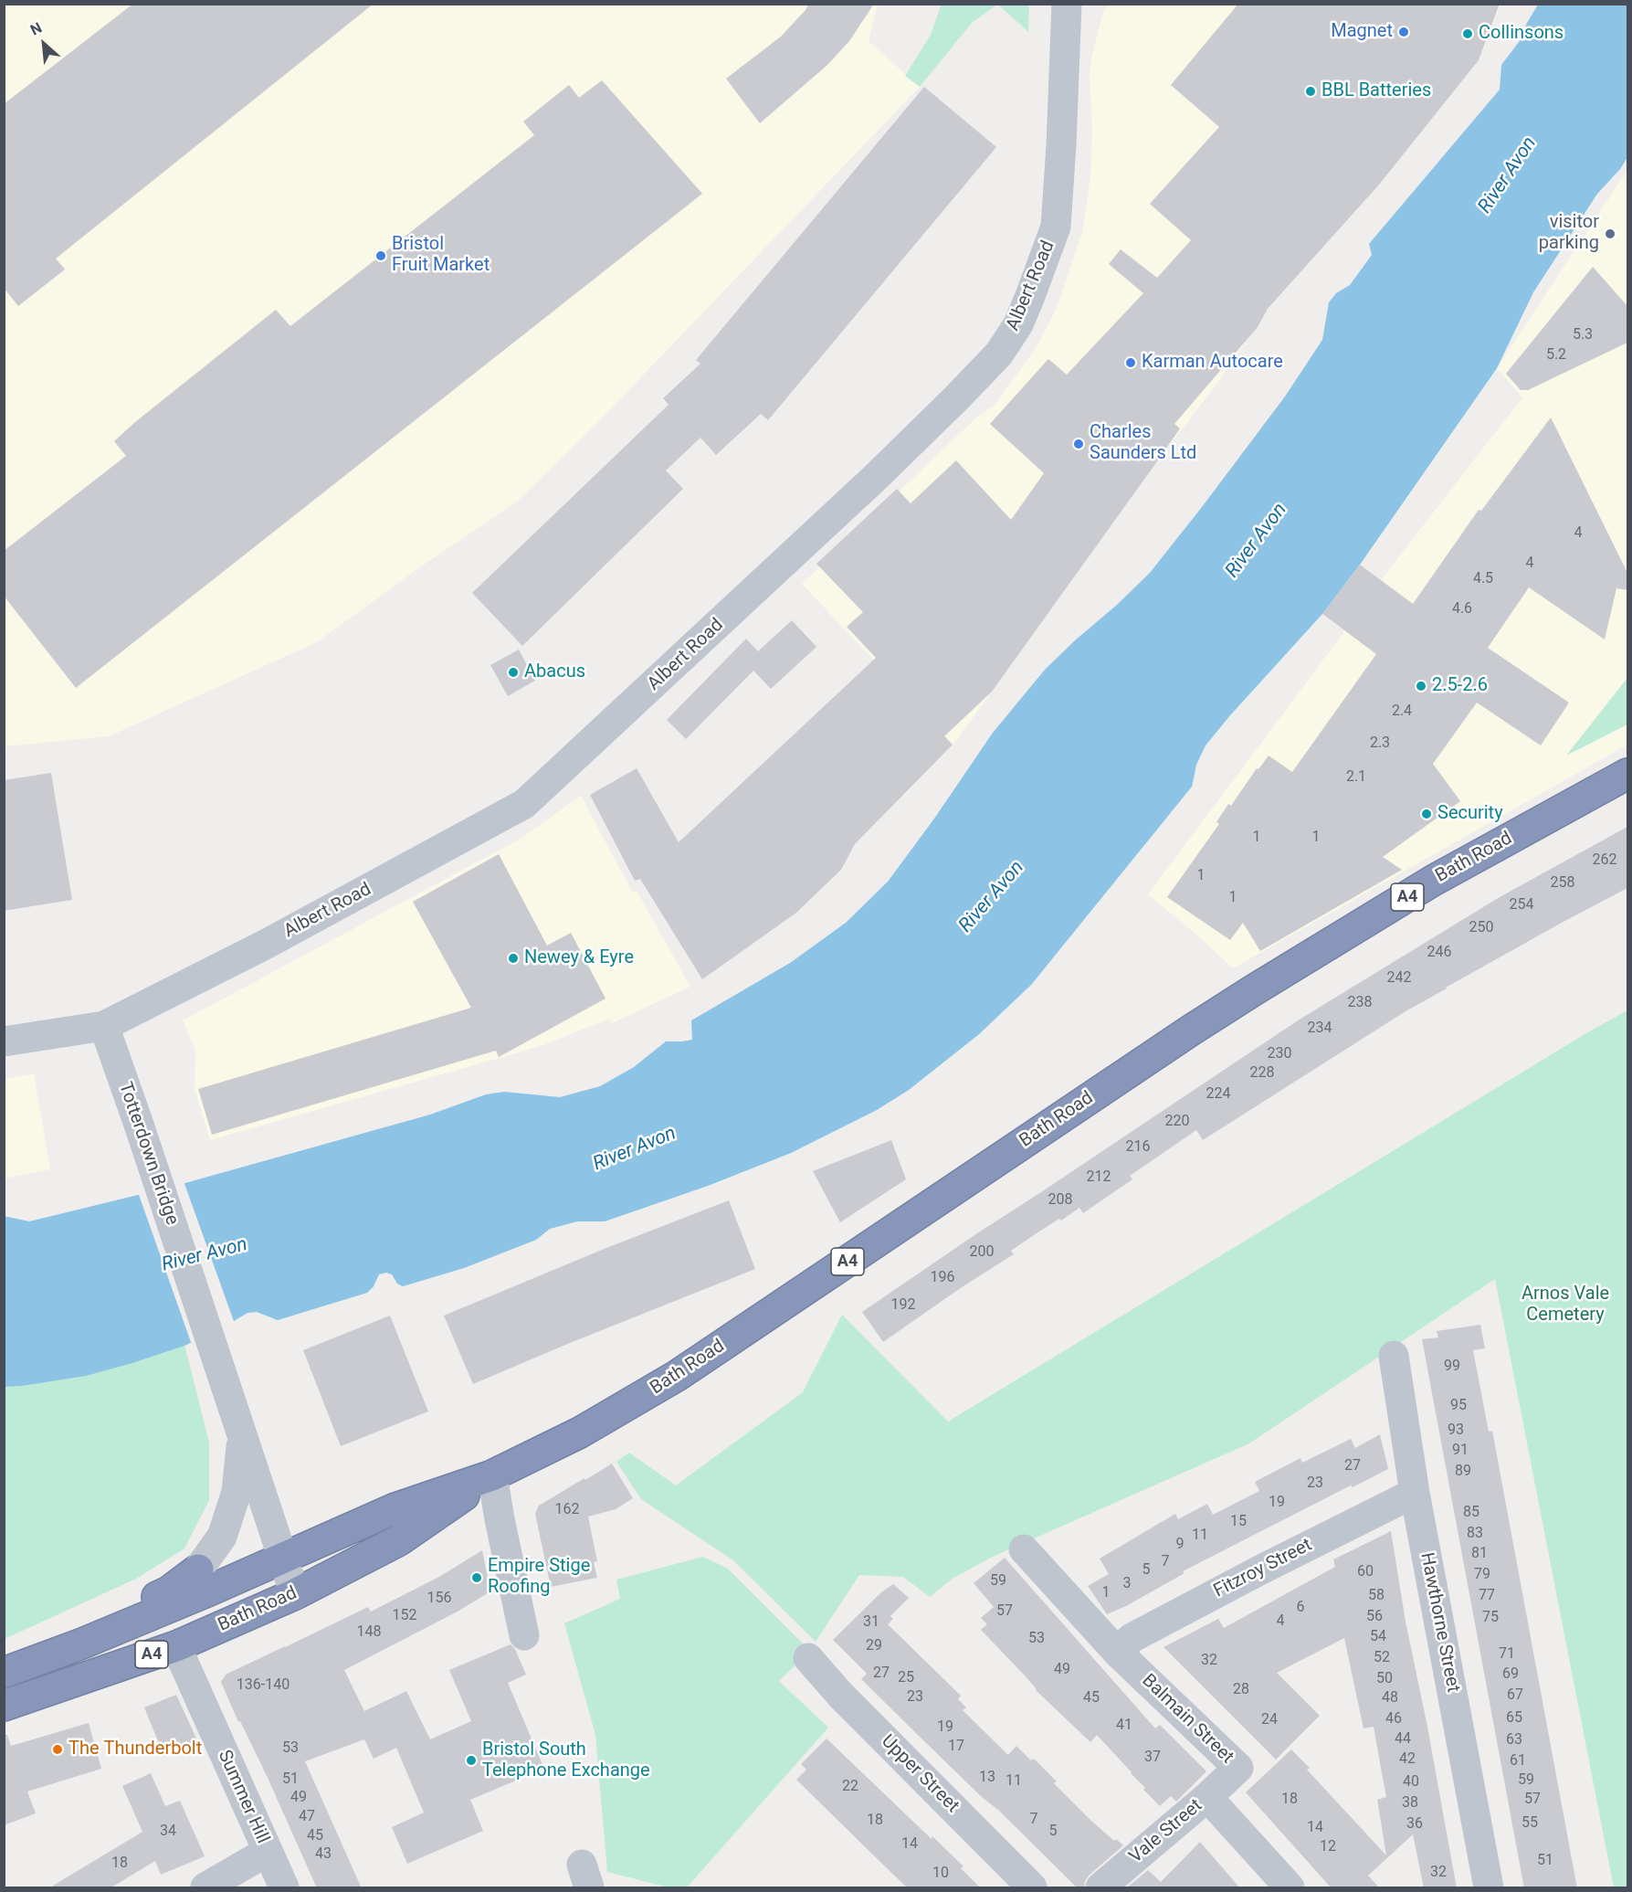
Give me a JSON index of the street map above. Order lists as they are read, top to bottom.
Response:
{
  "streets": {
    "highway": ["Bath Road", "A4"],
    "street": [
      "Albert Road",
      "Totterdown Bridge",
      "Fitzroy Street",
      "Hawthorne Street",
      "Balmain Street",
      "Upper Street",
      "Summer Hill",
      "Vale Street"
    ]
  },
  "crossings": [
    ["Albert Road", "Totterdown Bridge"],
    ["Bath Road", "Totterdown Bridge"],
    ["Bath Road", "Summer Hill"],
    ["Fitzroy Street", "Hawthorne Street"],
    ["Fitzroy Street", "Balmain Street"],
    ["Balmain Street", "Vale Street"]
  ],
  "water": ["River Avon"],
  "parks": ["Arnos Vale Cemetery"],
  "places": [
    "Magnet",
    "Collinsons",
    "BBL Batteries",
    "visitor parking",
    "Bristol Fruit Market",
    "Karman Autocare",
    "Charles Saunders Ltd",
    "Abacus",
    "2.5-2.6",
    "Security",
    "Newey & Eyre",
    "Empire Stige Roofing",
    "The Thunderbolt",
    "Bristol South Telephone Exchange"
  ],
  "house_numbers": [
    "5.3",
    "5.2",
    "4",
    "4",
    "4.5",
    "4.6",
    "2.4",
    "2.3",
    "2.1",
    "1",
    "1",
    "262",
    "1",
    "258",
    "1",
    "254",
    "250",
    "246",
    "242",
    "238",
    "234",
    "230",
    "228",
    "224",
    "220",
    "216",
    "212",
    "208",
    "200",
    "196",
    "192",
    "99",
    "95",
    "93",
    "91",
    "27",
    "89",
    "23",
    "19",
    "162",
    "85",
    "15",
    "83",
    "11",
    "9",
    "81",
    "7",
    "5",
    "60",
    "79",
    "59",
    "3",
    "1",
    "58",
    "77",
    "156",
    "6",
    "57",
    "152",
    "56",
    "75",
    "4",
    "31",
    "148",
    "54",
    "53",
    "29",
    "71",
    "52",
    "32",
    "49",
    "27",
    "69",
    "25",
    "50",
    "136-140",
    "28",
    "67",
    "23",
    "45",
    "48",
    "65",
    "46",
    "24",
    "41",
    "19",
    "44",
    "63",
    "17",
    "53",
    "37",
    "42",
    "61",
    "13",
    "51",
    "59",
    "11",
    "40",
    "22",
    "49",
    "18",
    "57",
    "38",
    "47",
    "7",
    "18",
    "55",
    "36",
    "14",
    "34",
    "5",
    "45",
    "14",
    "12",
    "43",
    "51",
    "18",
    "32",
    "10"
  ],
  "north": "top left"
}
